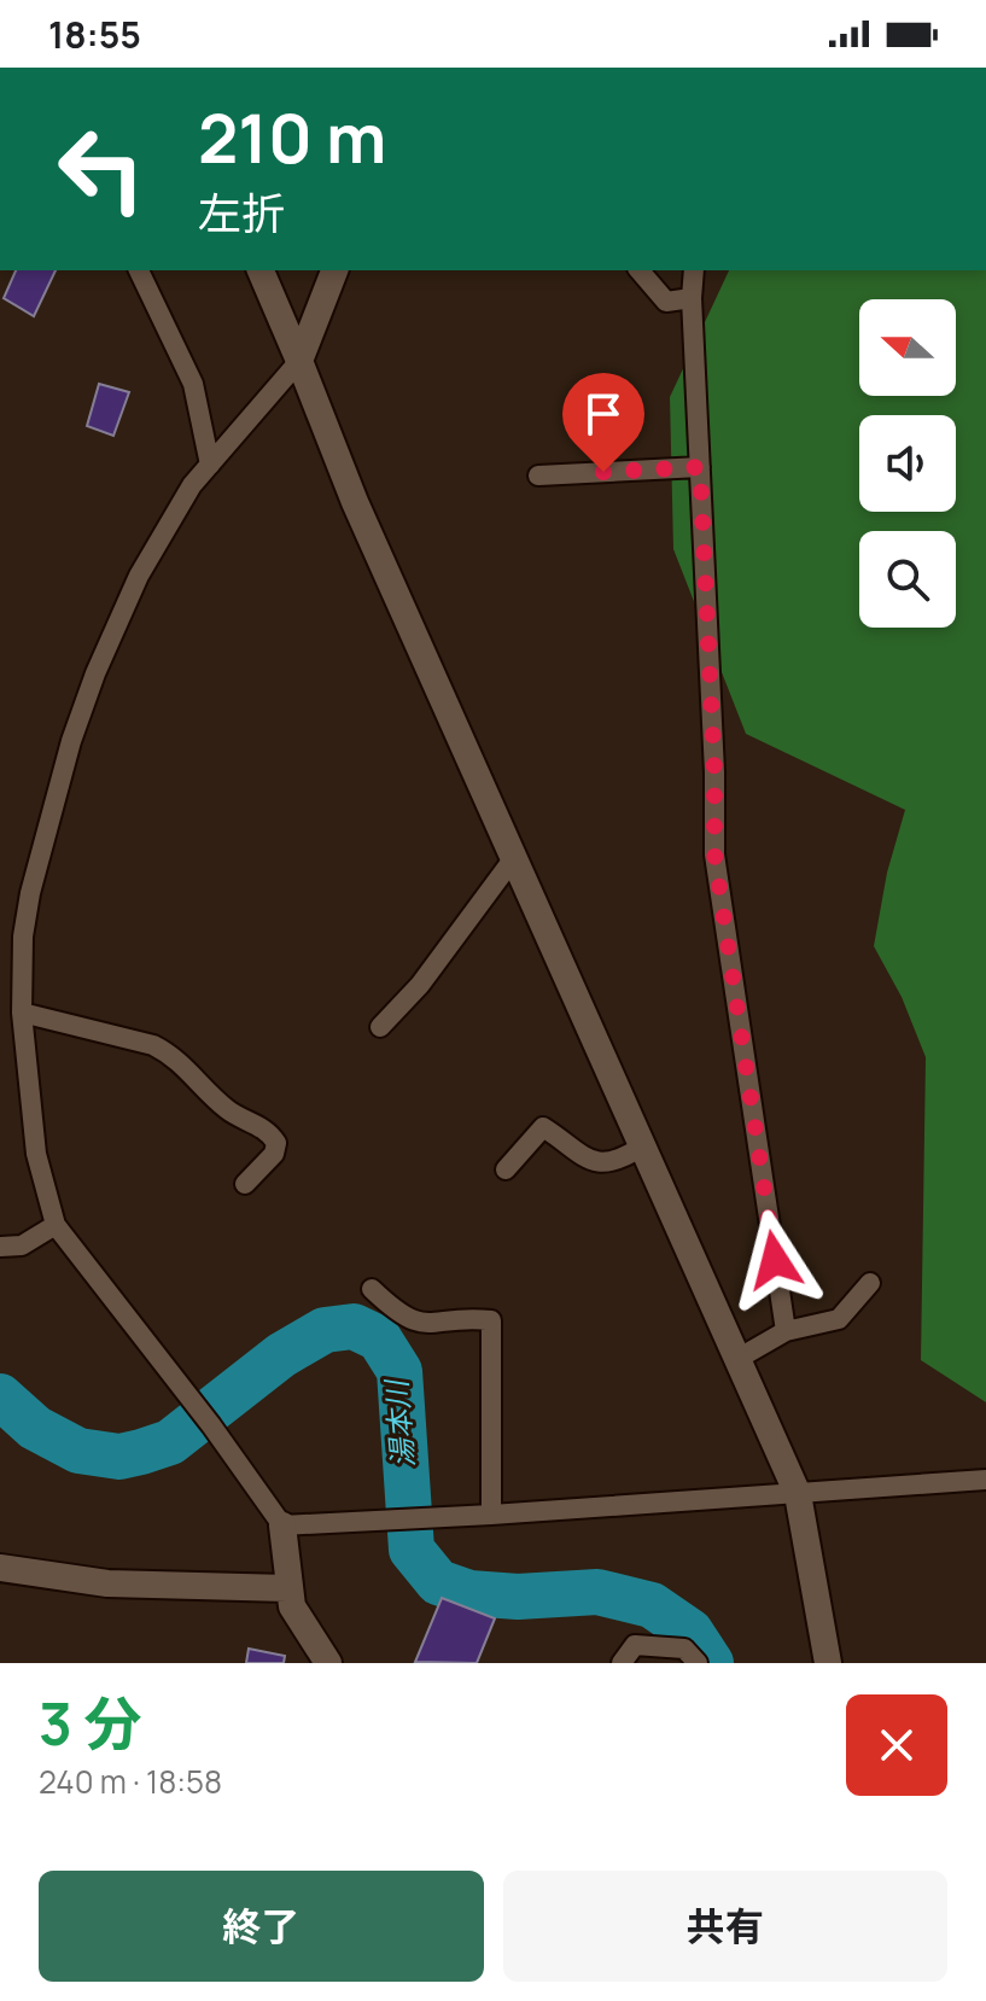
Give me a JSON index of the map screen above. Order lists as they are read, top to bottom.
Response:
{
  "water": ["湯本川"],
  "north": "left",
  "page": {
    "status": "18:55",
    "turn": ["210 m", "左折"],
    "heading": ["3 分", "240 m · 18:58"],
    "buttons": ["終了", "共有"]
  }
}
